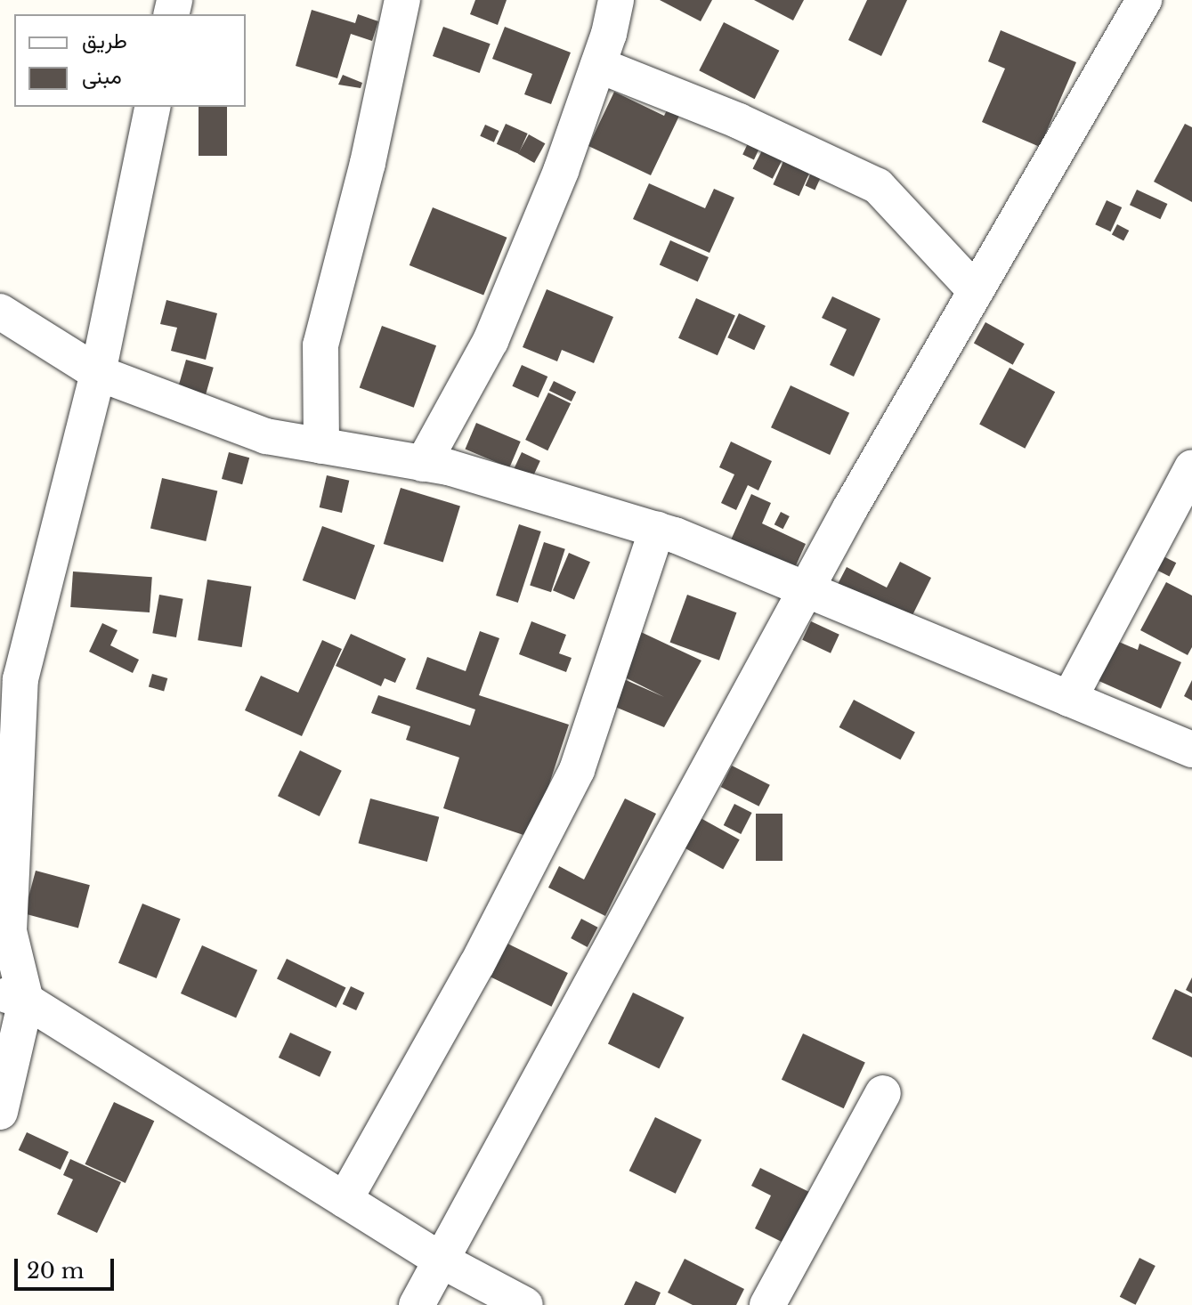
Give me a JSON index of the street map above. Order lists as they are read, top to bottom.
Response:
{
  "legend": ["طريق", "مبنى"],
  "scale_bar": "20 m"
}
